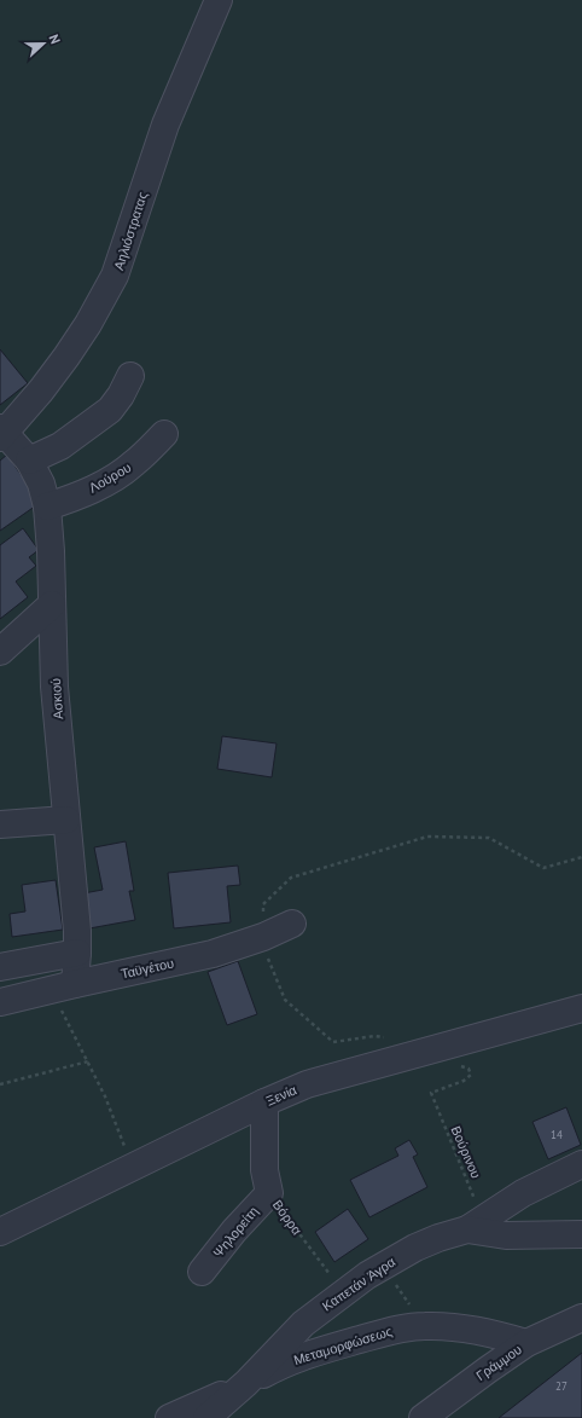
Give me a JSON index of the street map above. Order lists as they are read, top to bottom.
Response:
{
  "streets": {
    "street": [
      "Αηλιόστρατας",
      "Λούρου",
      "Ασκιού",
      "Ταϋγέτου",
      "Ξενία",
      "Βόρρα",
      "Ψηλορείτη",
      "Καπετάν Άγρα",
      "Μεταμορφώσεως",
      "Γράμμου"
    ],
    "path": ["Βούρινου"]
  },
  "crossings": [
    ["Αηλιόστρατας", "Ασκιού"],
    ["Λούρου", "Ασκιού"],
    ["Ασκιού", "Ταϋγέτου"],
    ["Ξενία", "Βόρρα"],
    ["Βούρινου", "Καπετάν Άγρα"],
    ["Βόρρα", "Ψηλορείτη"],
    ["Βόρρα", "Καπετάν Άγρα"],
    ["Καπετάν Άγρα", "Μεταμορφώσεως"],
    ["Μεταμορφώσεως", "Γράμμου"]
  ],
  "house_numbers": ["14", "27"],
  "north": "right"
}
